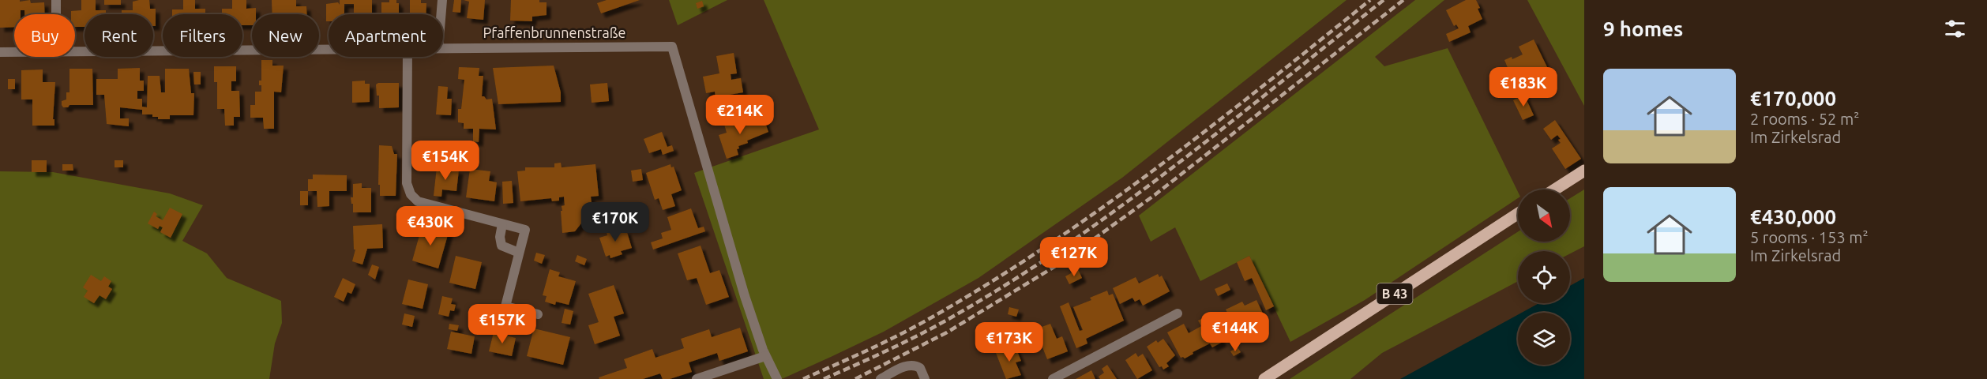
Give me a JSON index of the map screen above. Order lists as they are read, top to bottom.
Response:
{
  "streets": {
    "main road": ["B 43"],
    "street": ["Pfaffenbrunnenstraße"]
  },
  "north": "bottom right",
  "page": {
    "heading": "9 homes",
    "chip": [
      "Buy",
      "Rent",
      "Filters",
      "New",
      "Apartment"
    ],
    "list": [
      {
        "name": "€170,000",
        "note": "2 rooms · 52 m² · Im Zirkelsrad"
      },
      {
        "name": "€430,000",
        "note": "5 rooms · 153 m² · Im Zirkelsrad"
      }
    ],
    "price": [
      "€183K",
      "€214K",
      "€154K",
      "€170K",
      "€430K",
      "€127K",
      "€157K",
      "€144K",
      "€173K"
    ]
  }
}
